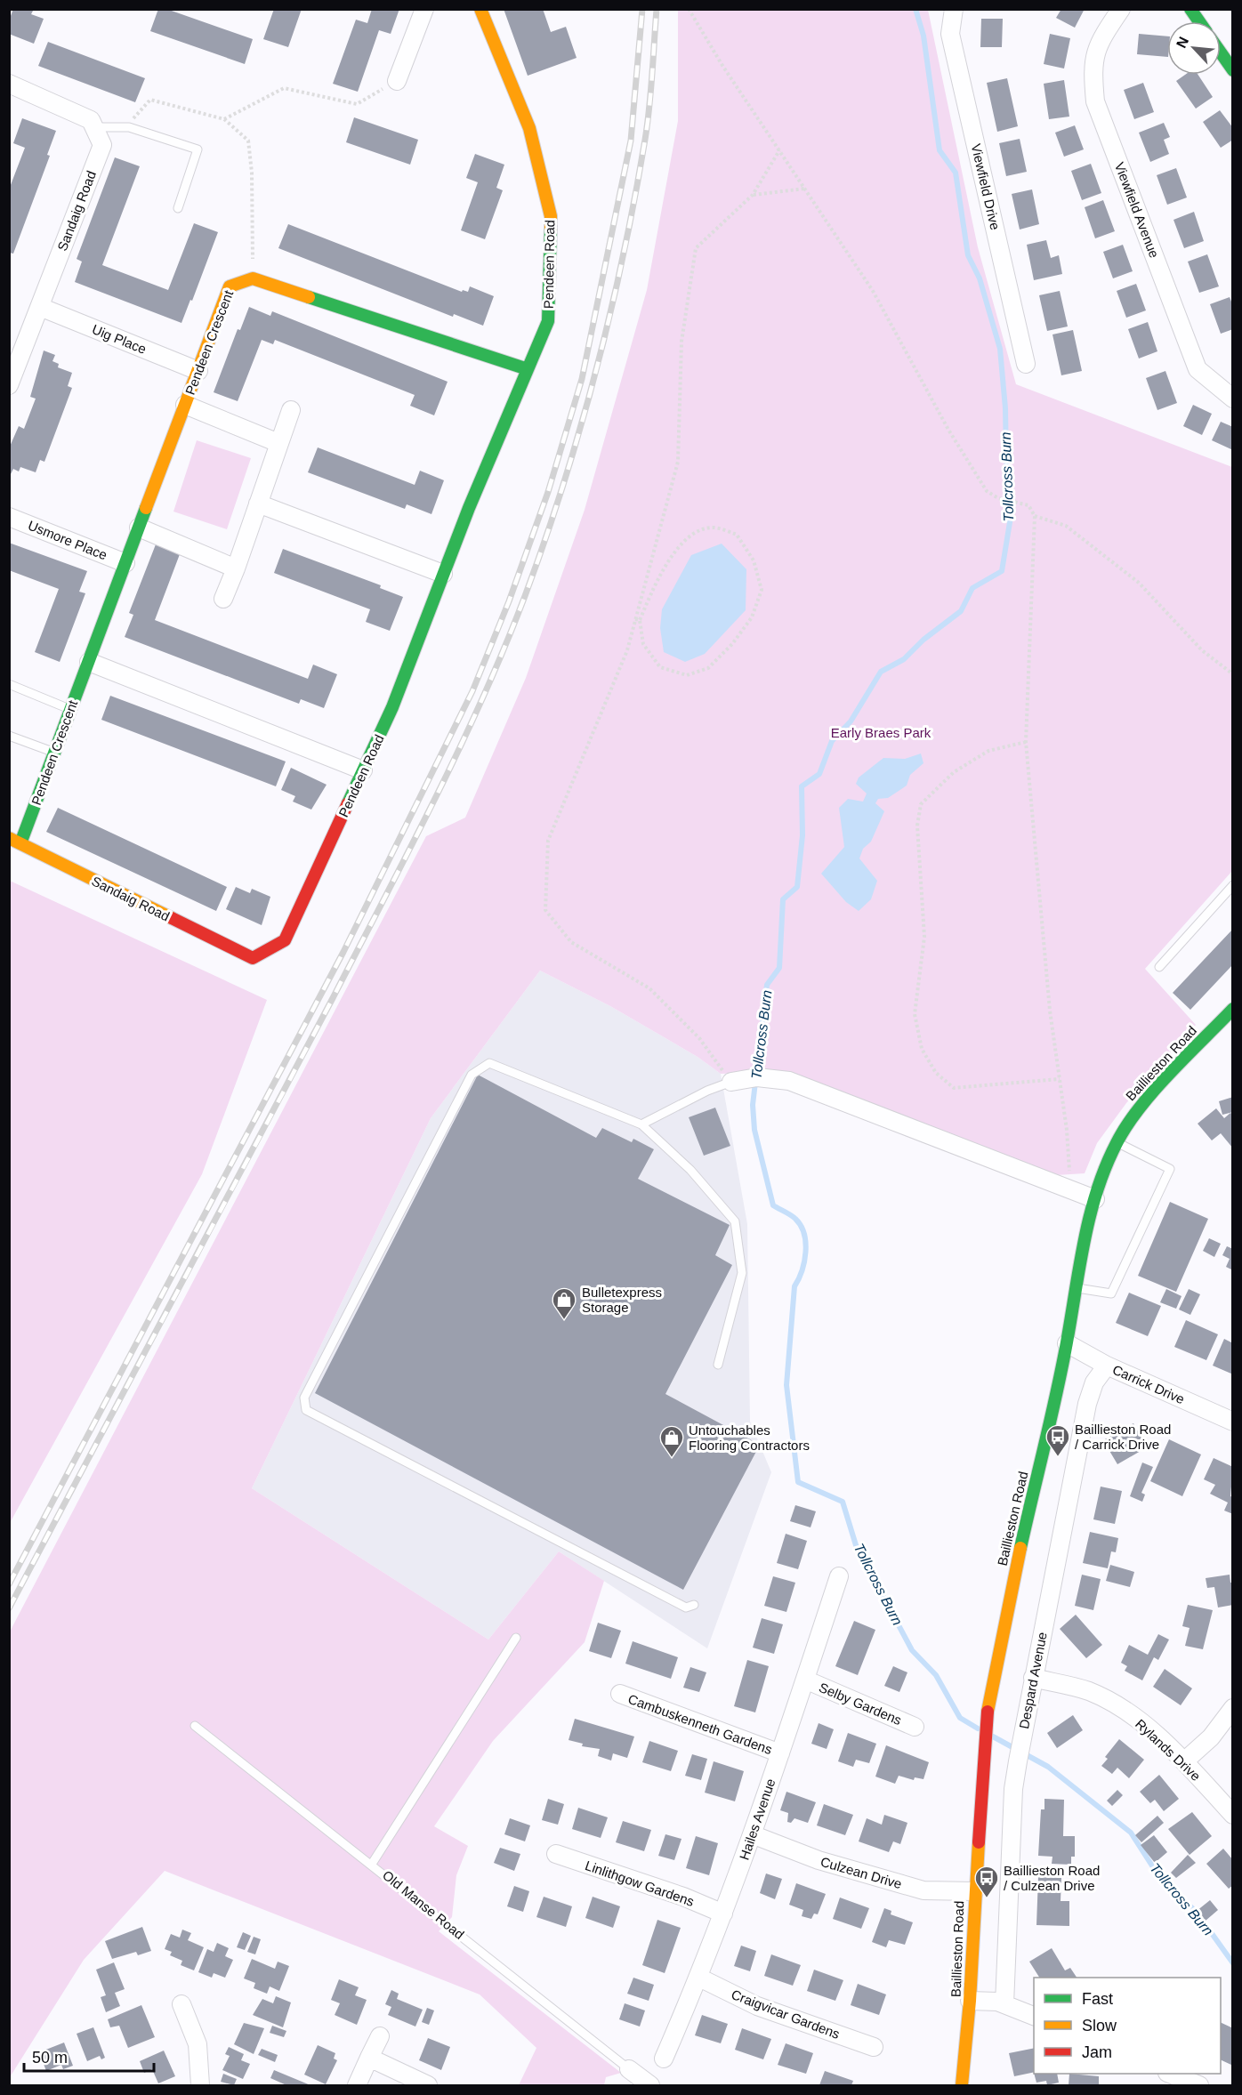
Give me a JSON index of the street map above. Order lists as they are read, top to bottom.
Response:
{
  "streets": {
    "street": [
      "Viewfield Drive",
      "Viewfield Avenue",
      "Sandaig Road",
      "Pendeen Road",
      "Uig Place",
      "Pendeen Crescent",
      "Usmore Place",
      "Baillieston Road",
      "Carrick Drive",
      "Despard Avenue",
      "Selby Gardens",
      "Cambuskenneth Gardens",
      "Rylands Drive",
      "Hailes Avenue",
      "Culzean Drive",
      "Linlithgow Gardens",
      "Old Manse Road",
      "Craigvicar Gardens"
    ]
  },
  "crossings": [
    ["Sandaig Road", "Pendeen Road"],
    ["Sandaig Road", "Uig Place"],
    ["Sandaig Road", "Pendeen Crescent"],
    ["Uig Place", "Pendeen Crescent"],
    ["Pendeen Crescent", "Usmore Place"],
    ["Baillieston Road", "Carrick Drive"],
    ["Baillieston Road", "Culzean Drive"],
    ["Carrick Drive", "Despard Avenue"],
    ["Despard Avenue", "Rylands Drive"],
    ["Selby Gardens", "Hailes Avenue"],
    ["Cambuskenneth Gardens", "Hailes Avenue"],
    ["Hailes Avenue", "Culzean Drive"],
    ["Hailes Avenue", "Linlithgow Gardens"],
    ["Hailes Avenue", "Craigvicar Gardens"]
  ],
  "water": ["Tollcross Burn"],
  "parks": ["Early Braes Park"],
  "places": {
    "shop": ["Bulletexpress Storage", "Untouchables Flooring Contractors"],
    "bus stop": ["Baillieston Road / Carrick Drive", "Baillieston Road / Culzean Drive"]
  },
  "legend": ["Fast", "Slow", "Jam"],
  "scale_bar": "50 m",
  "north": "top left"
}
